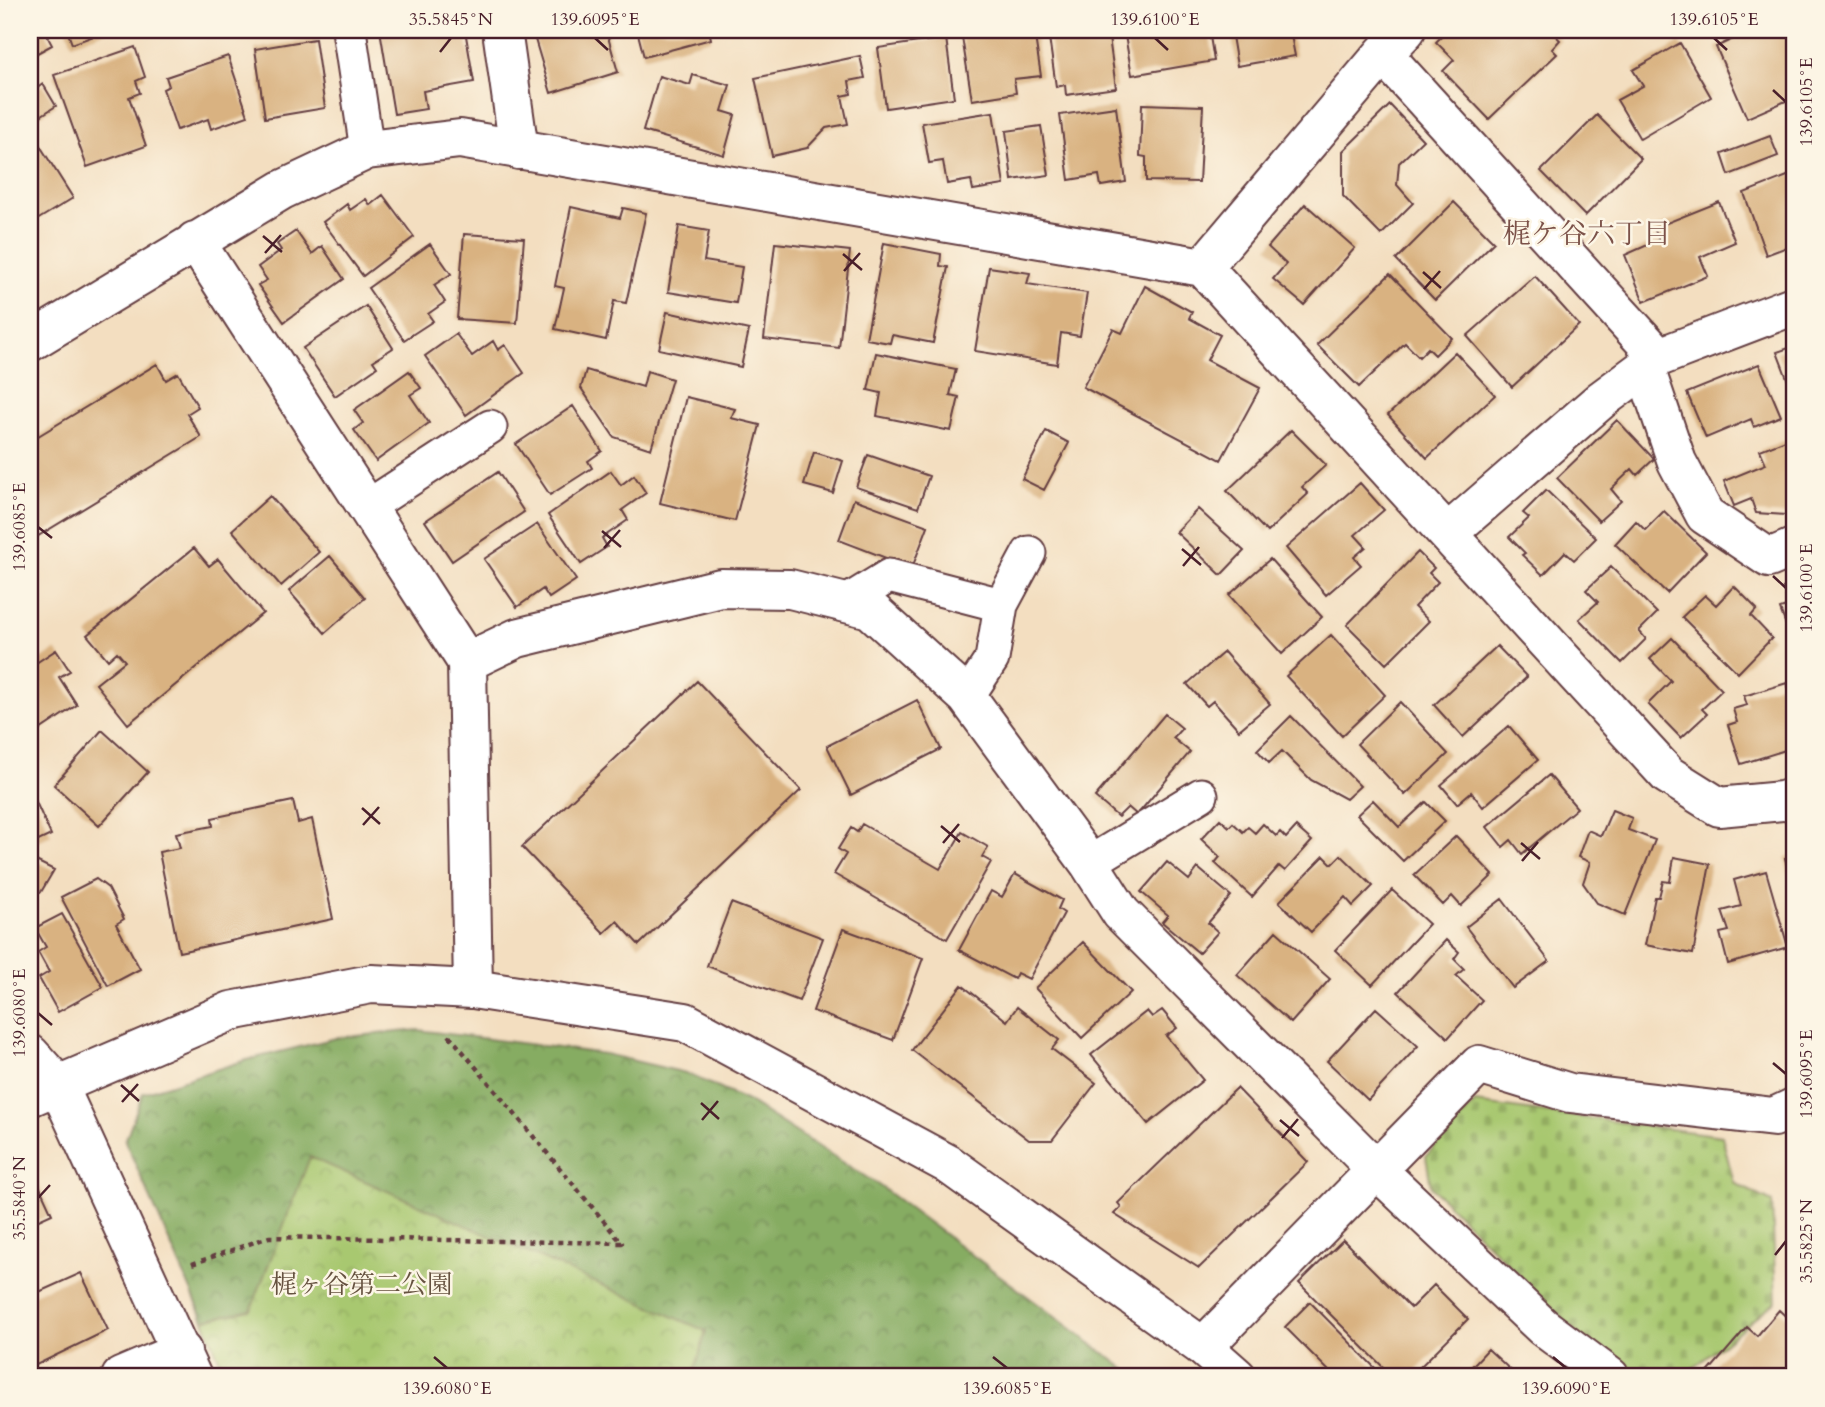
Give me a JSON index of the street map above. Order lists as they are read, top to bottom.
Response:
{
  "districts": ["梶ケ谷六丁目"],
  "parks": ["梶ヶ谷第二公園"],
  "coordinates": [
    "35.5845°N",
    "139.6095°E",
    "139.6100°E",
    "139.6105°E",
    "139.6085°E",
    "139.6080°E",
    "35.5840°N",
    "35.5825°N",
    "139.6090°E"
  ]
}
